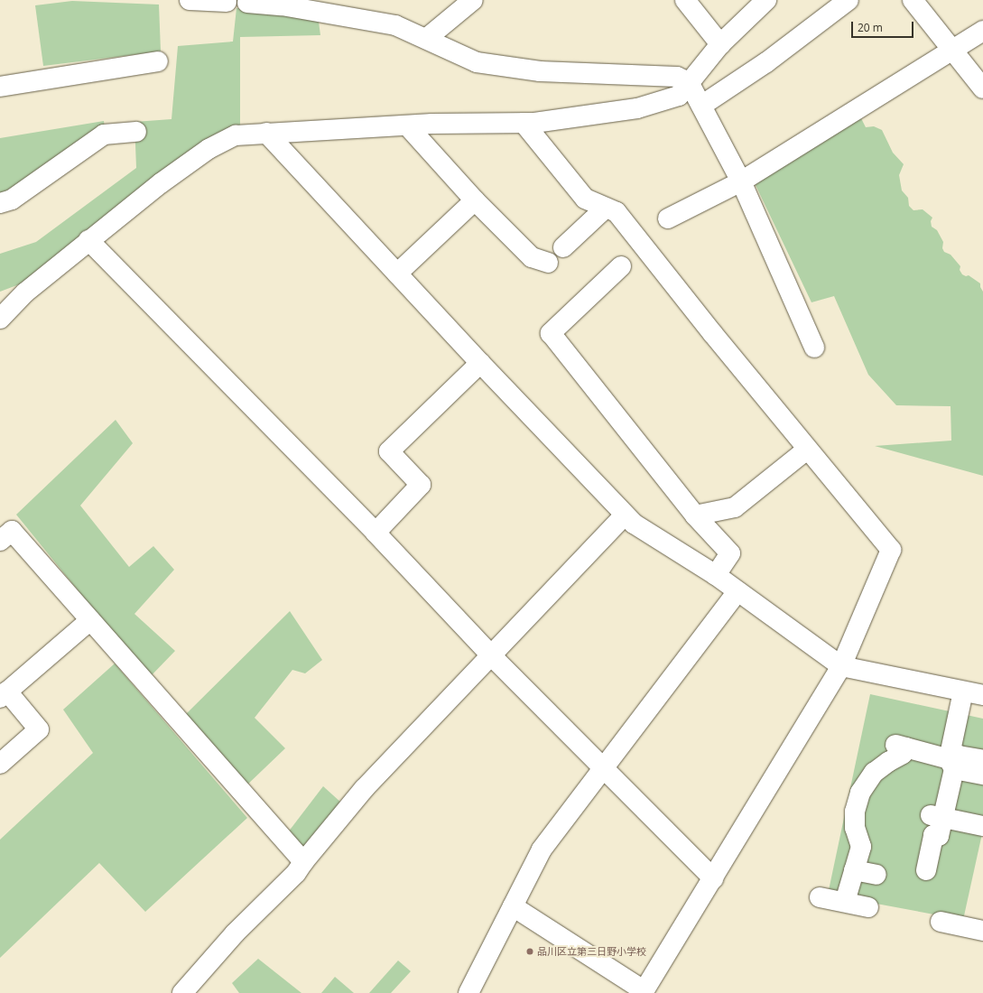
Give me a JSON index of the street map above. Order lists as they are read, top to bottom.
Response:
{
  "places": ["品川区立第三日野小学校"],
  "scale_bar": "20 m"
}
